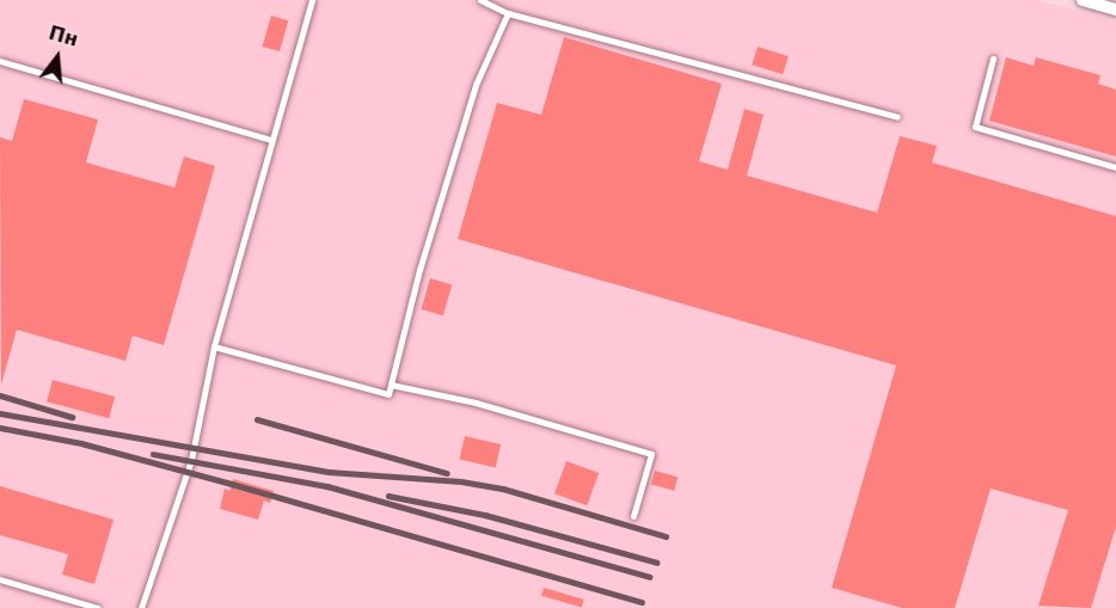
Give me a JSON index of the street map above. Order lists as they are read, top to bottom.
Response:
{
  "north": "top"
}
